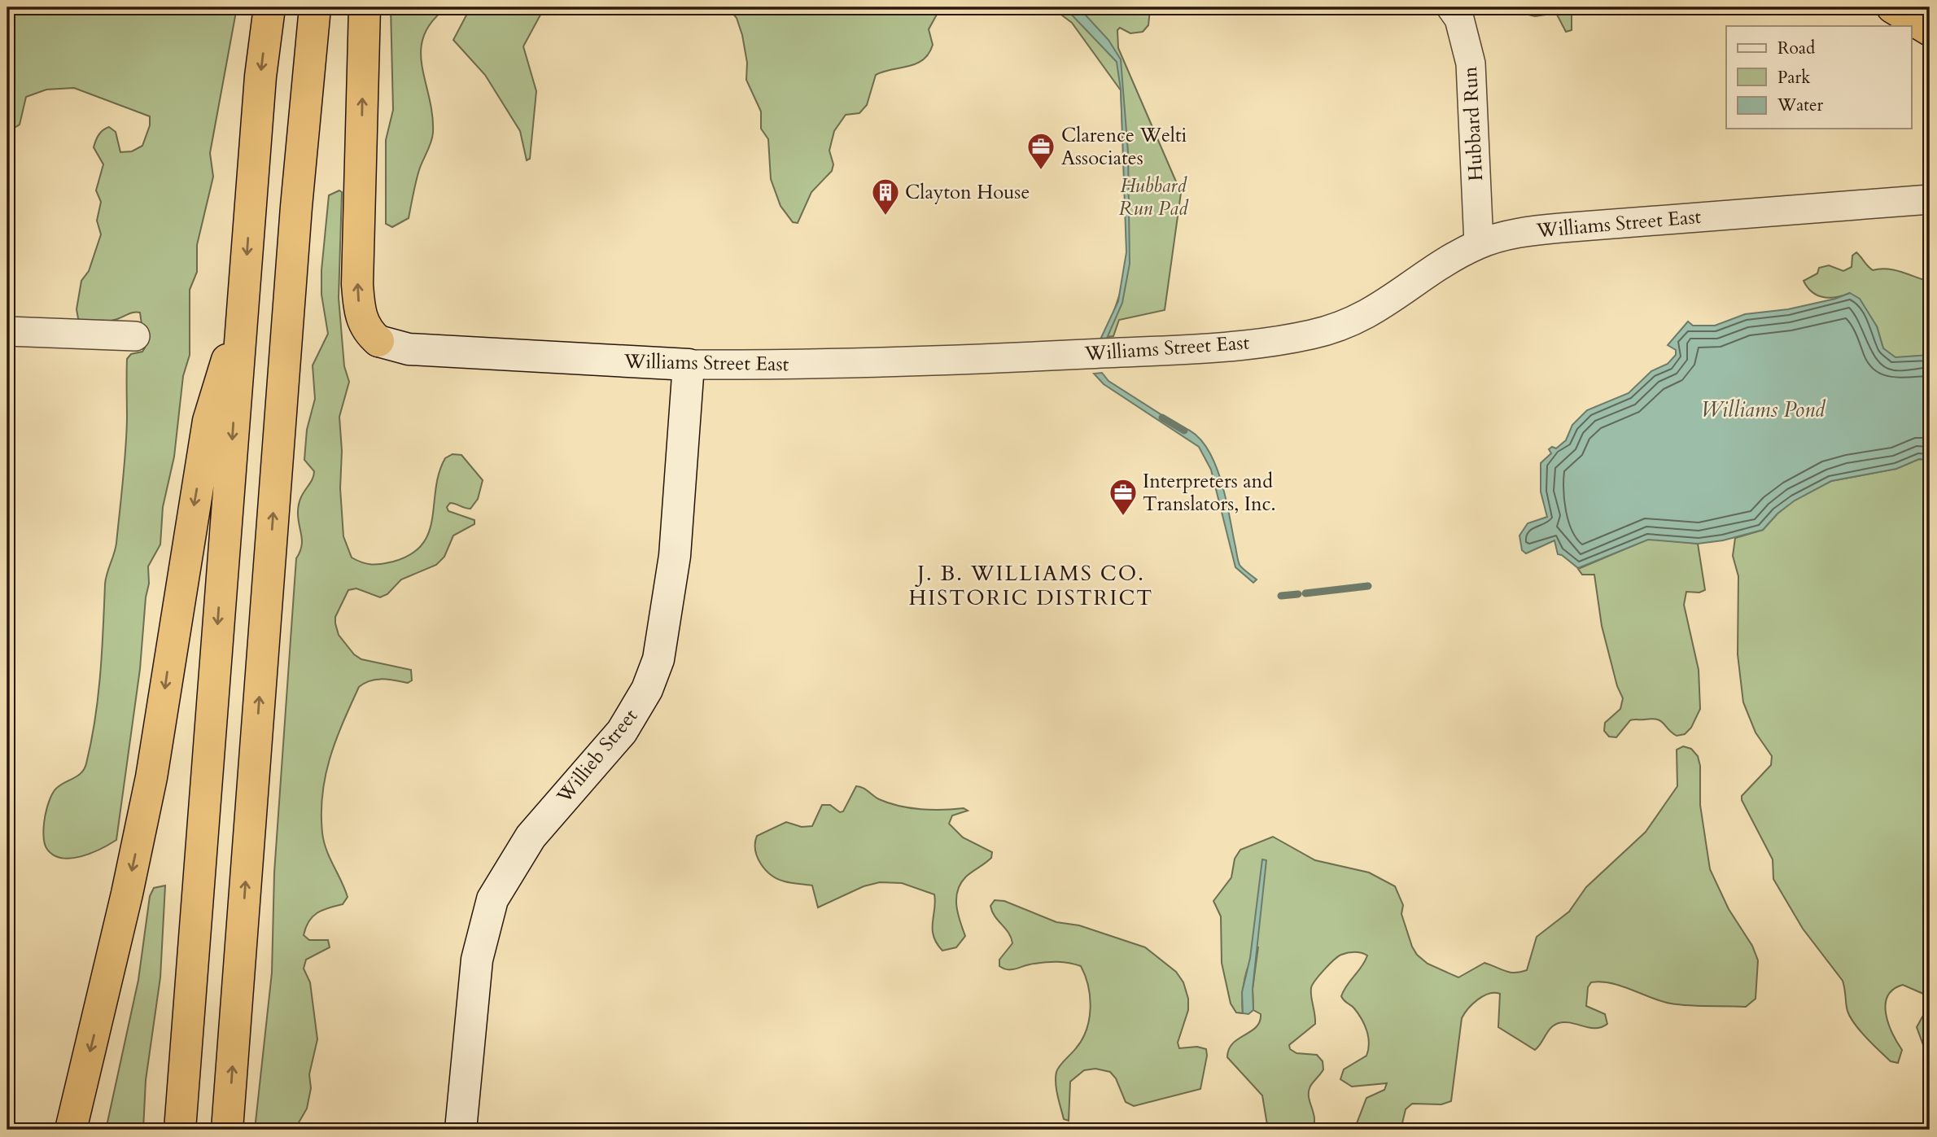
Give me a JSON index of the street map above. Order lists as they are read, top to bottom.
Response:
{
  "streets": {
    "street": ["Hubbard Run", "Williams Street East", "Willieb Street"]
  },
  "crossings": [
    ["Hubbard Run", "Williams Street East"],
    ["Williams Street East", "Willieb Street"]
  ],
  "districts": ["J. B. WILLIAMS CO. HISTORIC DISTRICT"],
  "water": ["Williams Pond"],
  "parks": ["Hubbard Run Pad"],
  "places": {
    "office": ["Clarence Welti Associates", "Interpreters and Translators, Inc."],
    "building": ["Clayton House"]
  },
  "legend": ["Road", "Park", "Water"]
}
